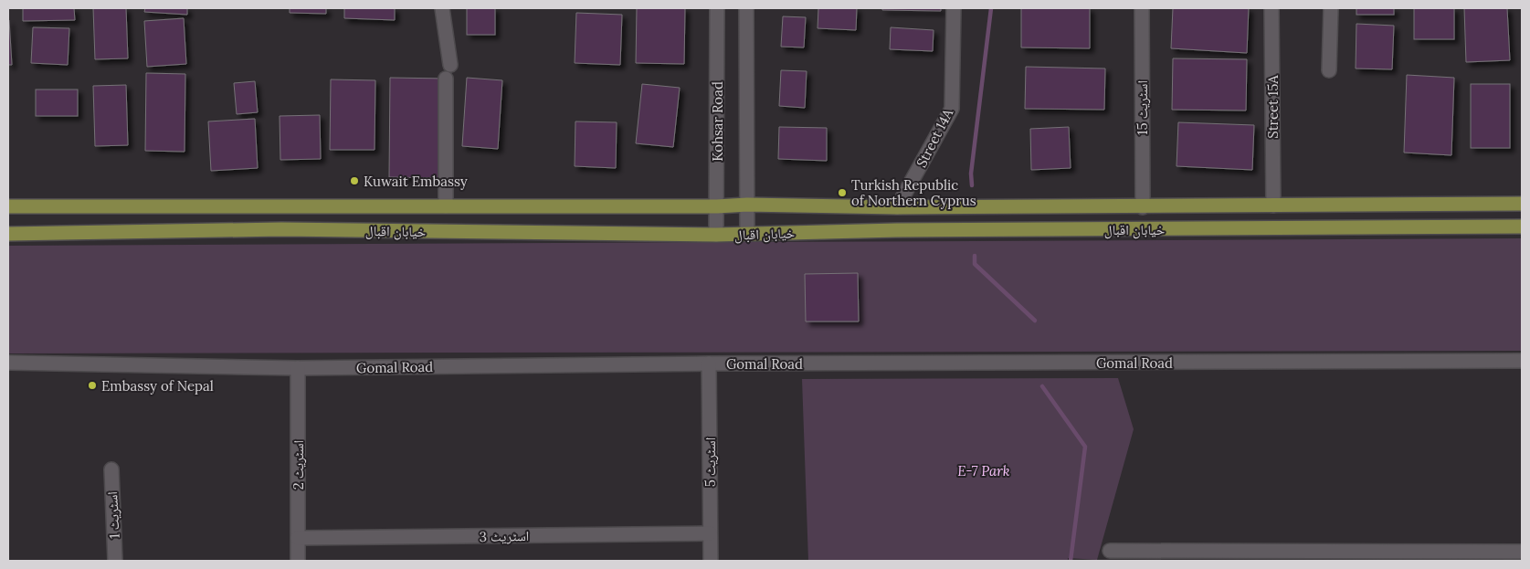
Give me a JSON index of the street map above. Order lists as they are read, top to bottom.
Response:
{
  "streets": {
    "main road": ["خیابان اقبال"],
    "street": [
      "Street 15A",
      "اسٹریٹ 15",
      "Kohsar Road",
      "Street 14A",
      "Gomal Road",
      "اسٹریٹ 5",
      "اسٹریٹ 2",
      "اسٹریٹ 1",
      "اسٹریٹ 3"
    ]
  },
  "crossings": [
    ["Street 15A", "خیابان اقبال"],
    ["اسٹریٹ 15", "خیابان اقبال"],
    ["Kohsar Road", "خیابان اقبال"],
    ["Street 14A", "خیابان اقبال"],
    ["Gomal Road", "اسٹریٹ 5"],
    ["Gomal Road", "اسٹریٹ 2"],
    ["اسٹریٹ 5", "اسٹریٹ 3"],
    ["اسٹریٹ 2", "اسٹریٹ 3"]
  ],
  "parks": ["E-7 Park"],
  "places": ["Kuwait Embassy", "Turkish Republic of Northern Cyprus", "Embassy of Nepal"]
}
